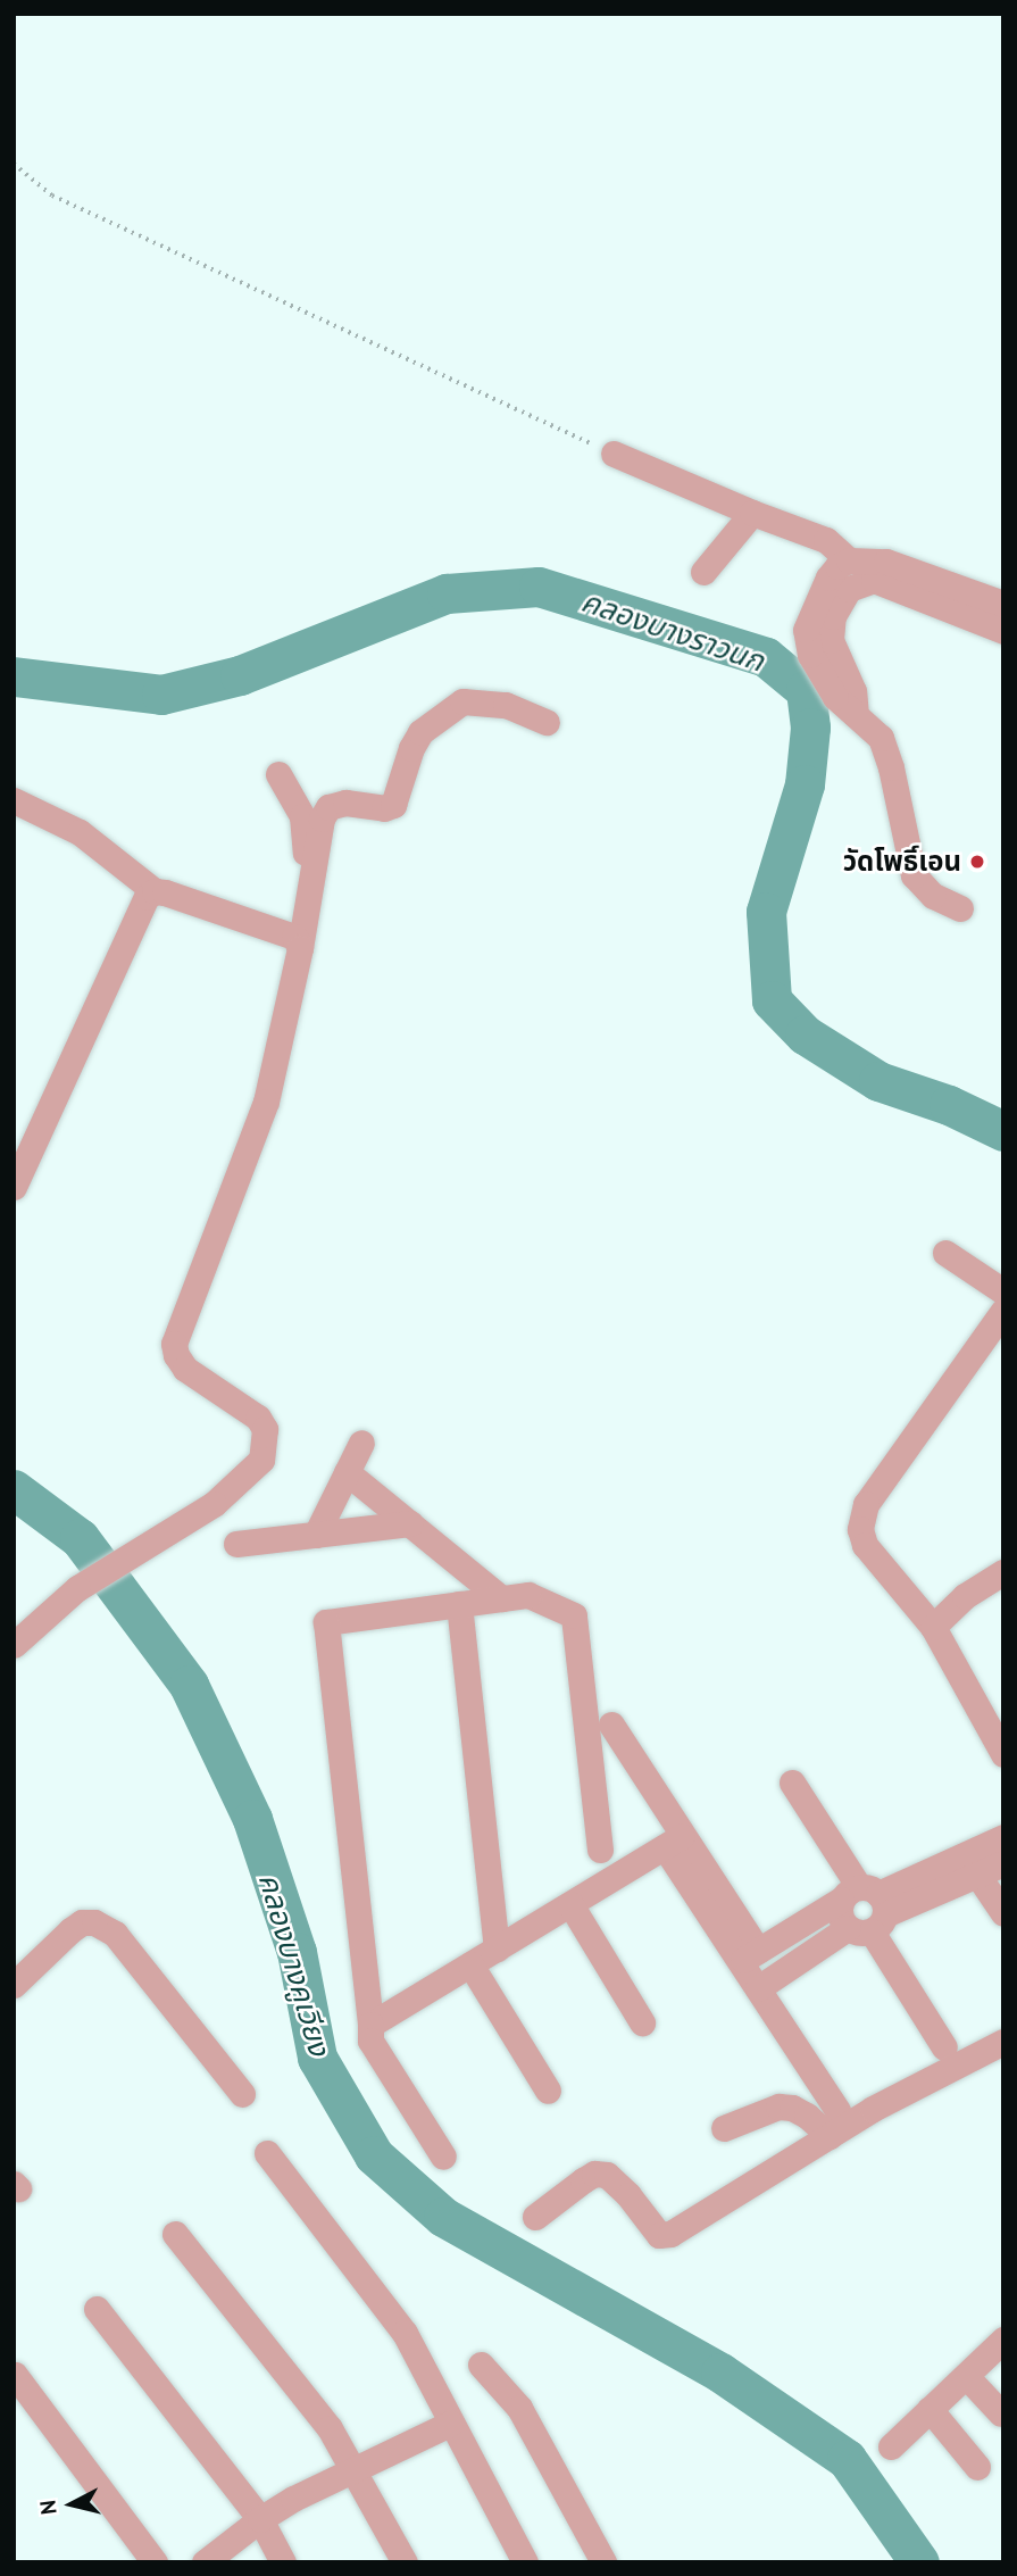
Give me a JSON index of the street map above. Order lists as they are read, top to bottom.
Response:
{
  "water": ["คลองบางราวนก", "คลองบางคูเวียง"],
  "places": ["วัดโพธิ์เอน"],
  "north": "left"
}
